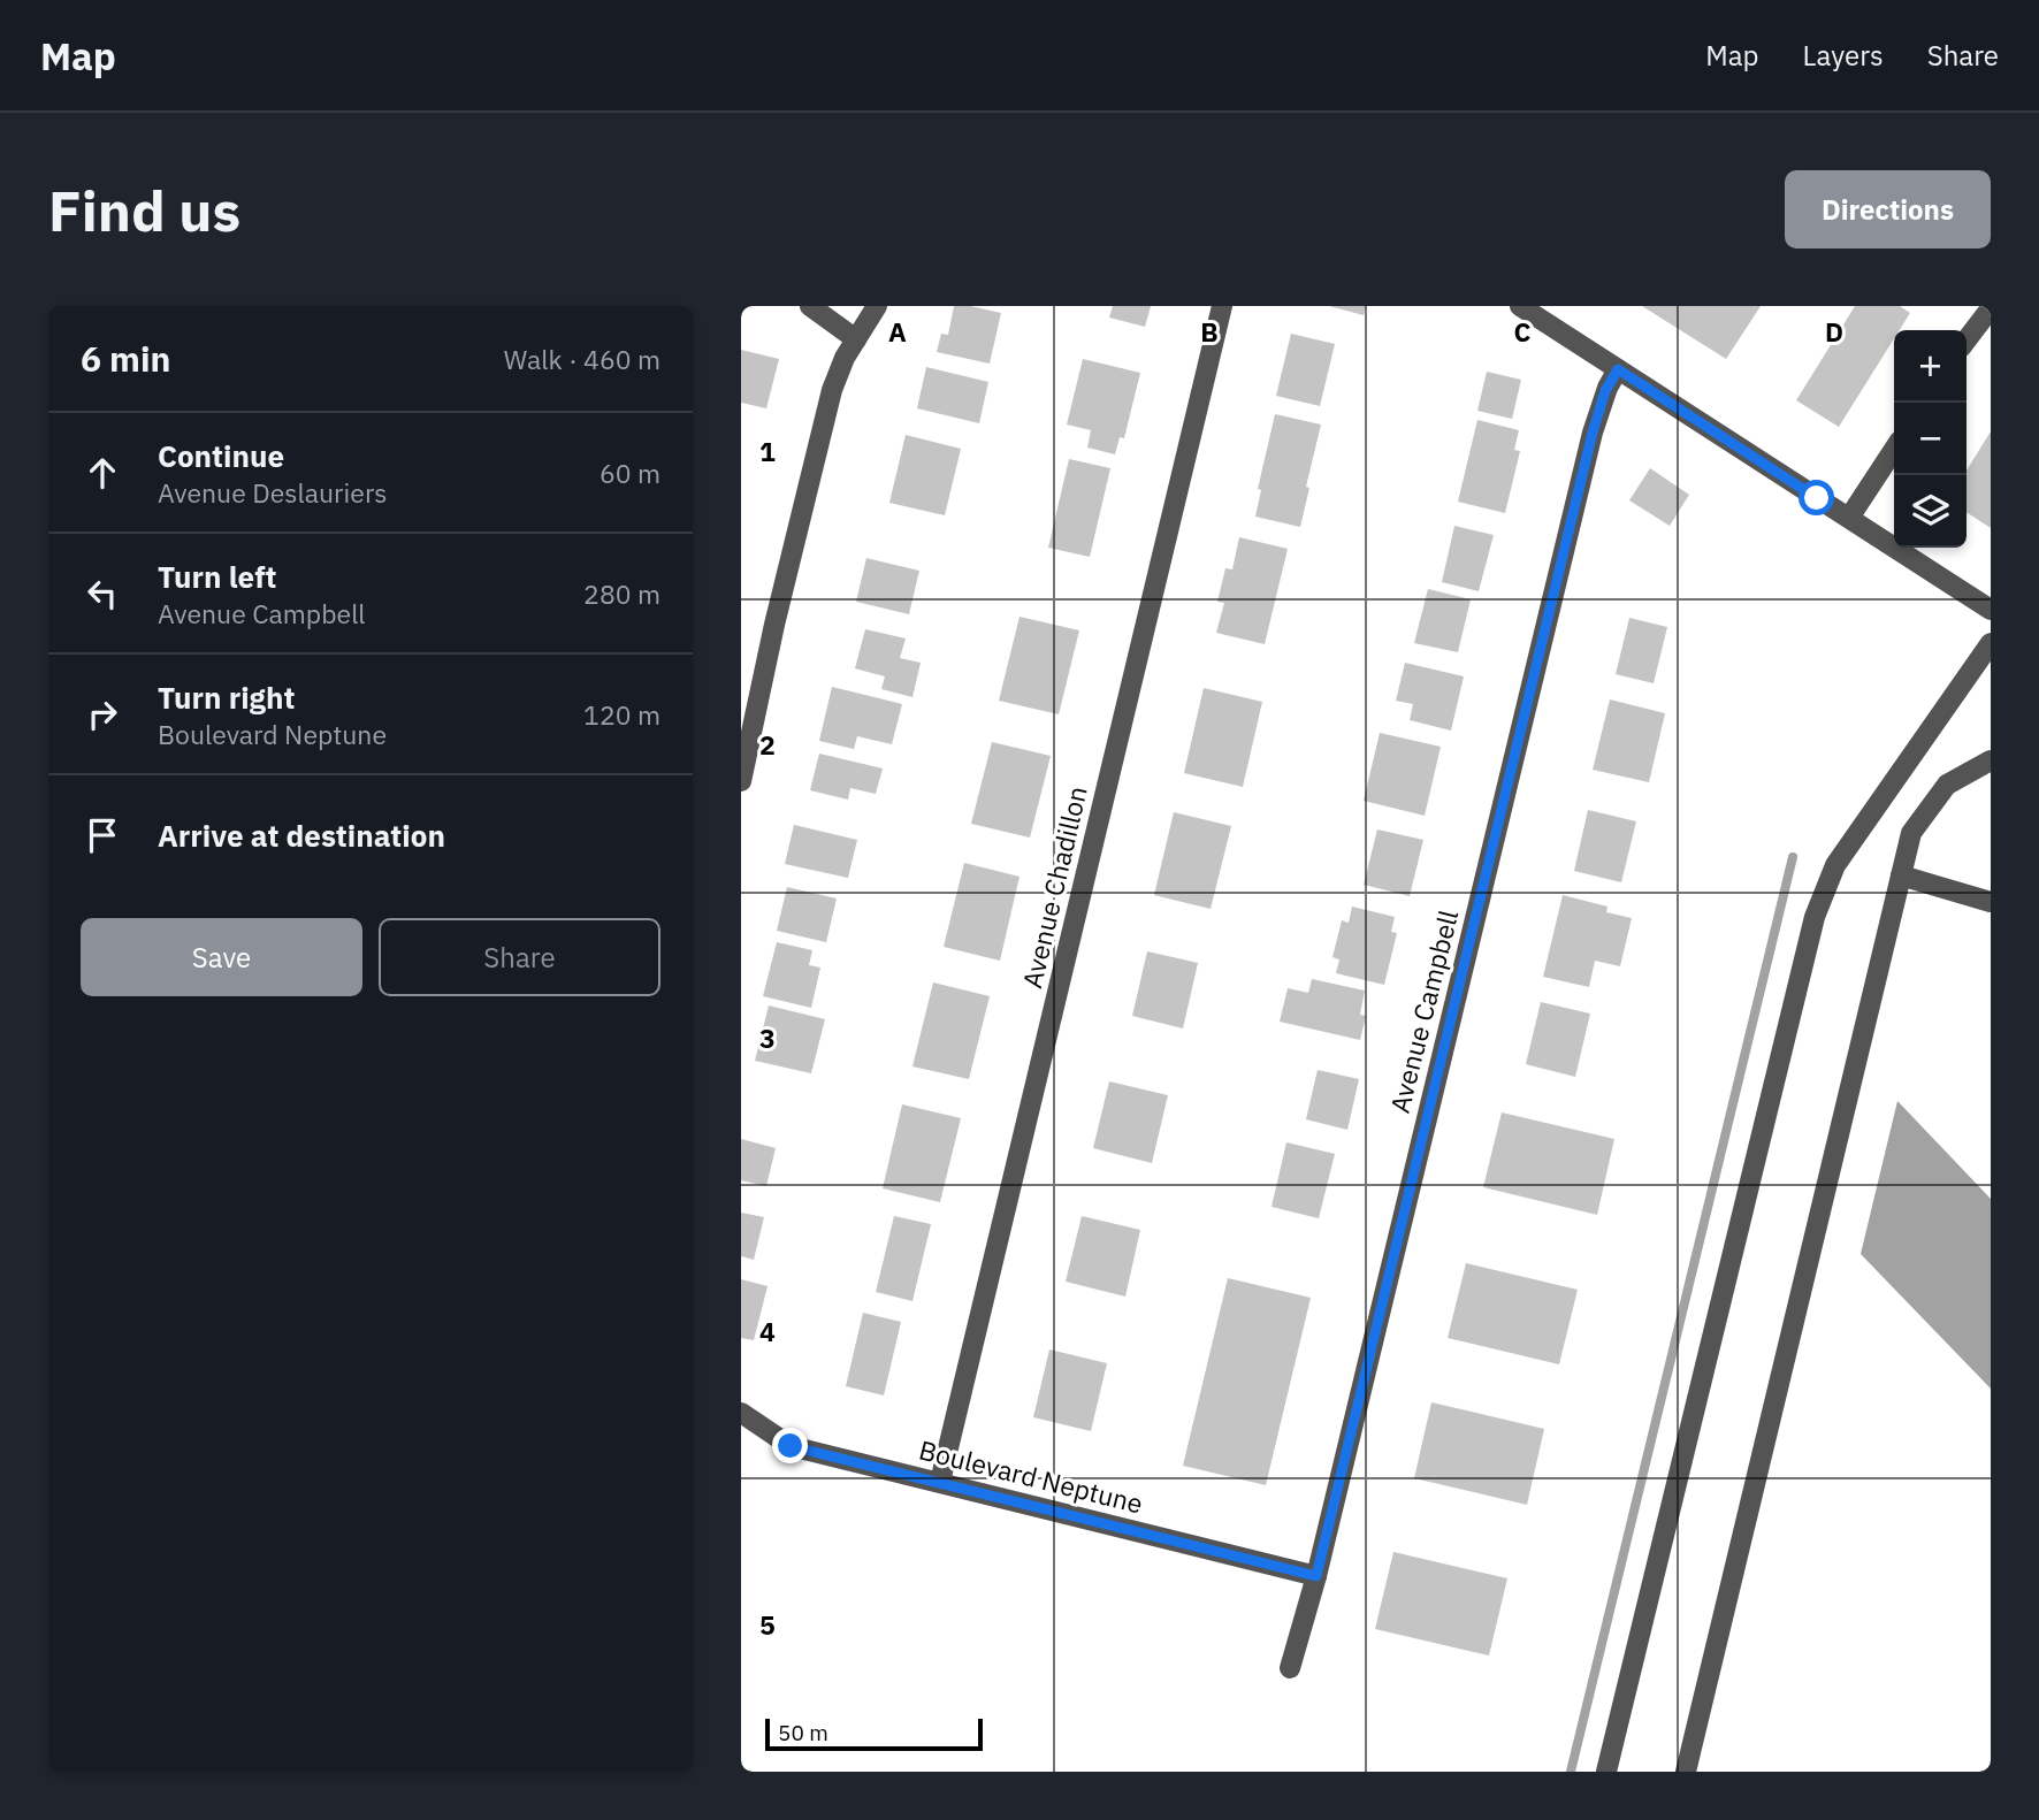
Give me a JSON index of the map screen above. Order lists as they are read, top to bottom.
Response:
{
  "streets": {
    "street": ["Avenue Chadillon", "Avenue Campbell", "Boulevard Neptune"]
  },
  "crossings": [
    ["Avenue Chadillon", "Boulevard Neptune"],
    ["Avenue Campbell", "Boulevard Neptune"]
  ],
  "scale_bar": "50 m",
  "page": {
    "header": "Map",
    "nav": ["Map", "Layers", "Share"],
    "buttons": [
      "Directions",
      ["Save", "Share"]
    ],
    "title": "Find us",
    "heading": ["6 min", "Walk · 460 m"],
    "map_buttons": ["+", "−"],
    "list": [
      ["Continue", "Avenue Deslauriers", "60 m"],
      ["Turn left", "Avenue Campbell", "280 m"],
      ["Turn right", "Boulevard Neptune", "120 m"],
      "Arrive at destination"
    ],
    "scale": "50 m"
  },
  "grid": {
    "columns": [
      "A",
      "B",
      "C",
      "D"
    ],
    "rows": [
      "1",
      "2",
      "3",
      "4",
      "5"
    ]
  }
}
